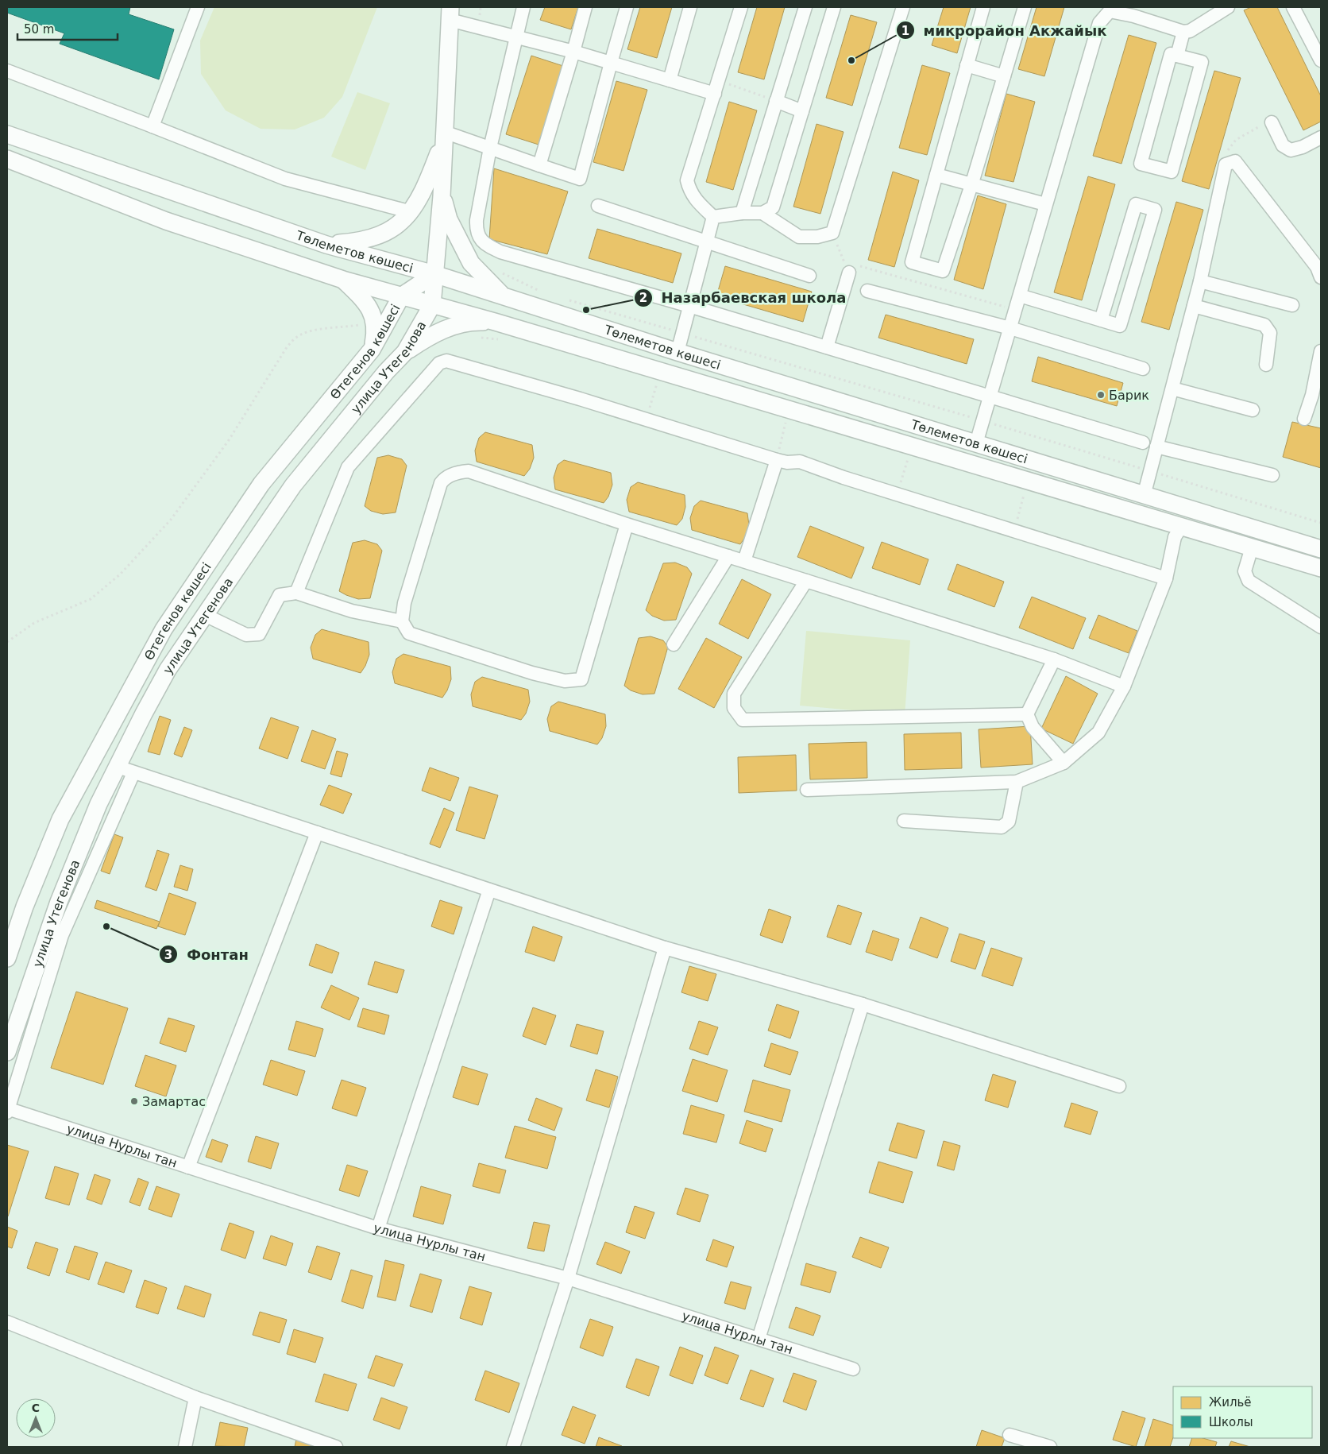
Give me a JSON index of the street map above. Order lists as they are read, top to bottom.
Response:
{
  "streets": {
    "main road": ["Төлеметов көшесі", "Өтегенов көшесі", "улица Утегенова"],
    "street": ["улица Нурлы тан"]
  },
  "crossings": [
    ["Төлеметов көшесі", "Өтегенов көшесі"],
    ["Төлеметов көшесі", "улица Утегенова"]
  ],
  "places": [
    "микрорайон Акжайык",
    "Назарбаевская школа",
    "Барик",
    "Фонтан",
    "Замартас"
  ],
  "legend": ["Жильё", "Школы"],
  "scale_bar": "50 m",
  "north": "top"
}
